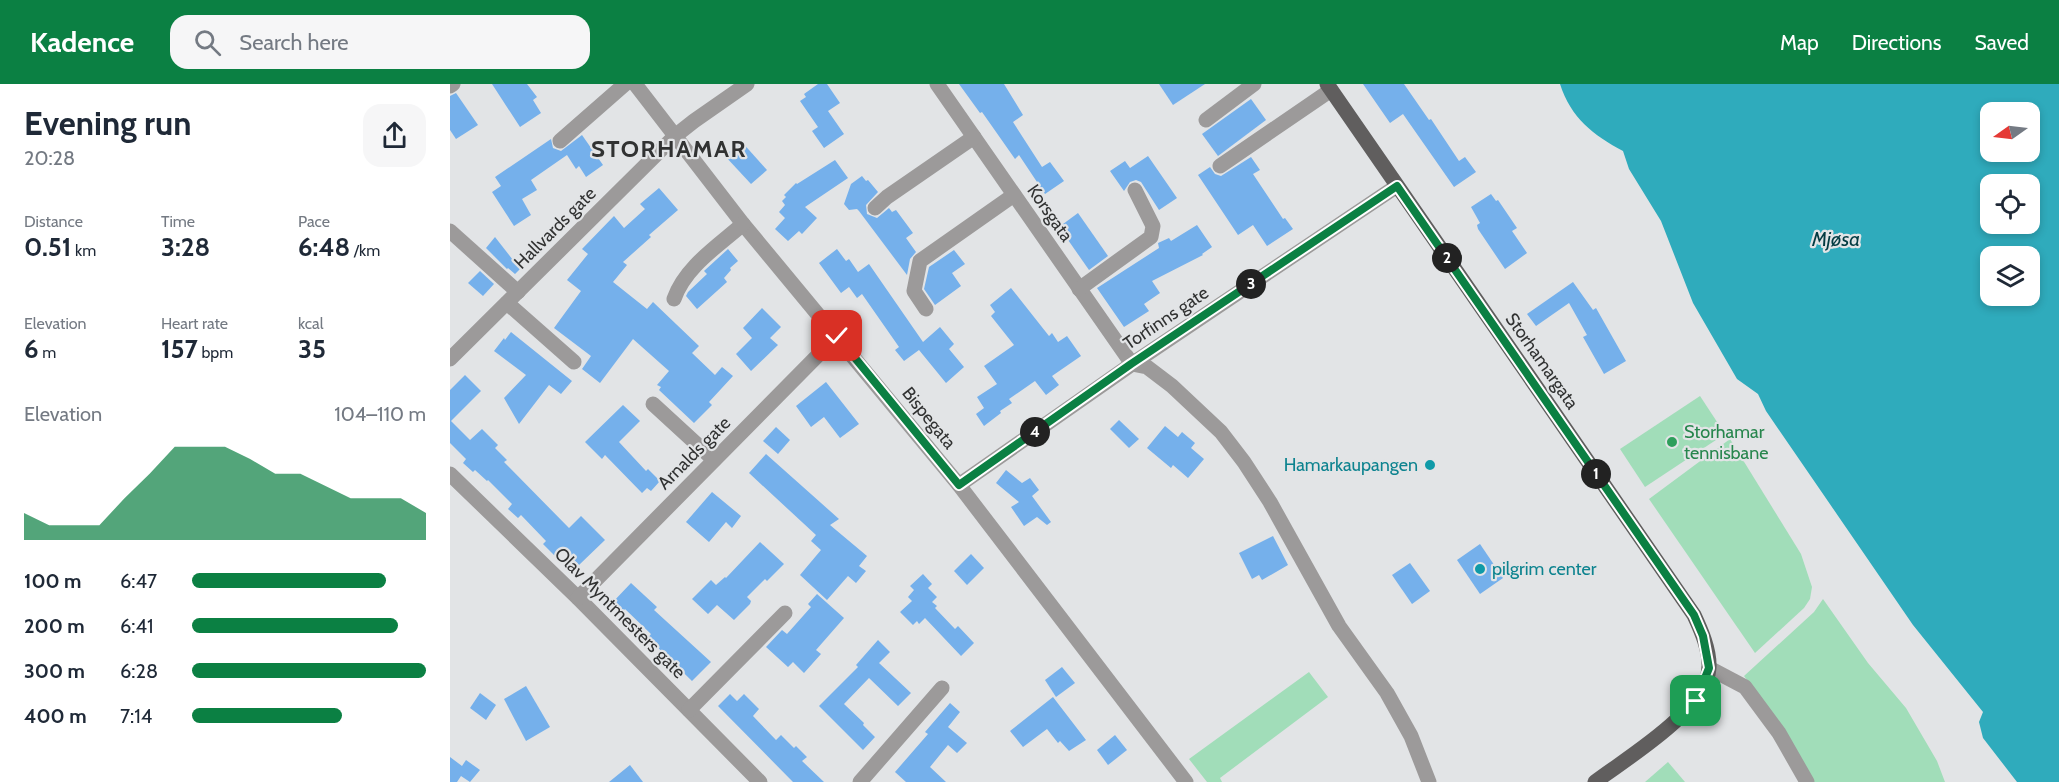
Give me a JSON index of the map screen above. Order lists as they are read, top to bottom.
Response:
{
  "streets": {
    "main road": ["Storhamargata"],
    "street": [
      "Korsgata",
      "Hallvards gate",
      "Torfinns gate",
      "Bispegata",
      "Arnalds gate",
      "Olav Myntmesters gate"
    ]
  },
  "crossings": [
    ["Korsgata", "Torfinns gate"],
    ["Hallvards gate", "Bispegata"],
    ["Torfinns gate", "Storhamargata"],
    ["Torfinns gate", "Bispegata"],
    ["Bispegata", "Arnalds gate"],
    ["Arnalds gate", "Olav Myntmesters gate"]
  ],
  "districts": ["STORHAMAR"],
  "water": ["Mjøsa"],
  "places": ["Storhamar tennisbane", "Hamarkaupangen", "pilgrim center"],
  "north": "left",
  "page": {
    "header": "Kadence",
    "search": "Search here",
    "nav": ["Map", "Directions", "Saved"],
    "heading": ["Evening run", "20:28"],
    "stats": [
      ["Distance", "0.51 km"],
      ["Time", "3:28"],
      ["Pace", "6:48 /km"],
      ["Elevation", "6 m"],
      ["Heart rate", "157 bpm"],
      ["kcal", "35"]
    ],
    "pins": [
      "2",
      "3",
      "4",
      "1"
    ],
    "chart": ["Elevation", "104–110 m"],
    "list": [
      {
        "name": "100 m",
        "note": "6:47"
      },
      {
        "name": "200 m",
        "note": "6:41"
      },
      {
        "name": "300 m",
        "note": "6:28"
      },
      {
        "name": "400 m",
        "note": "7:14"
      }
    ]
  }
}
